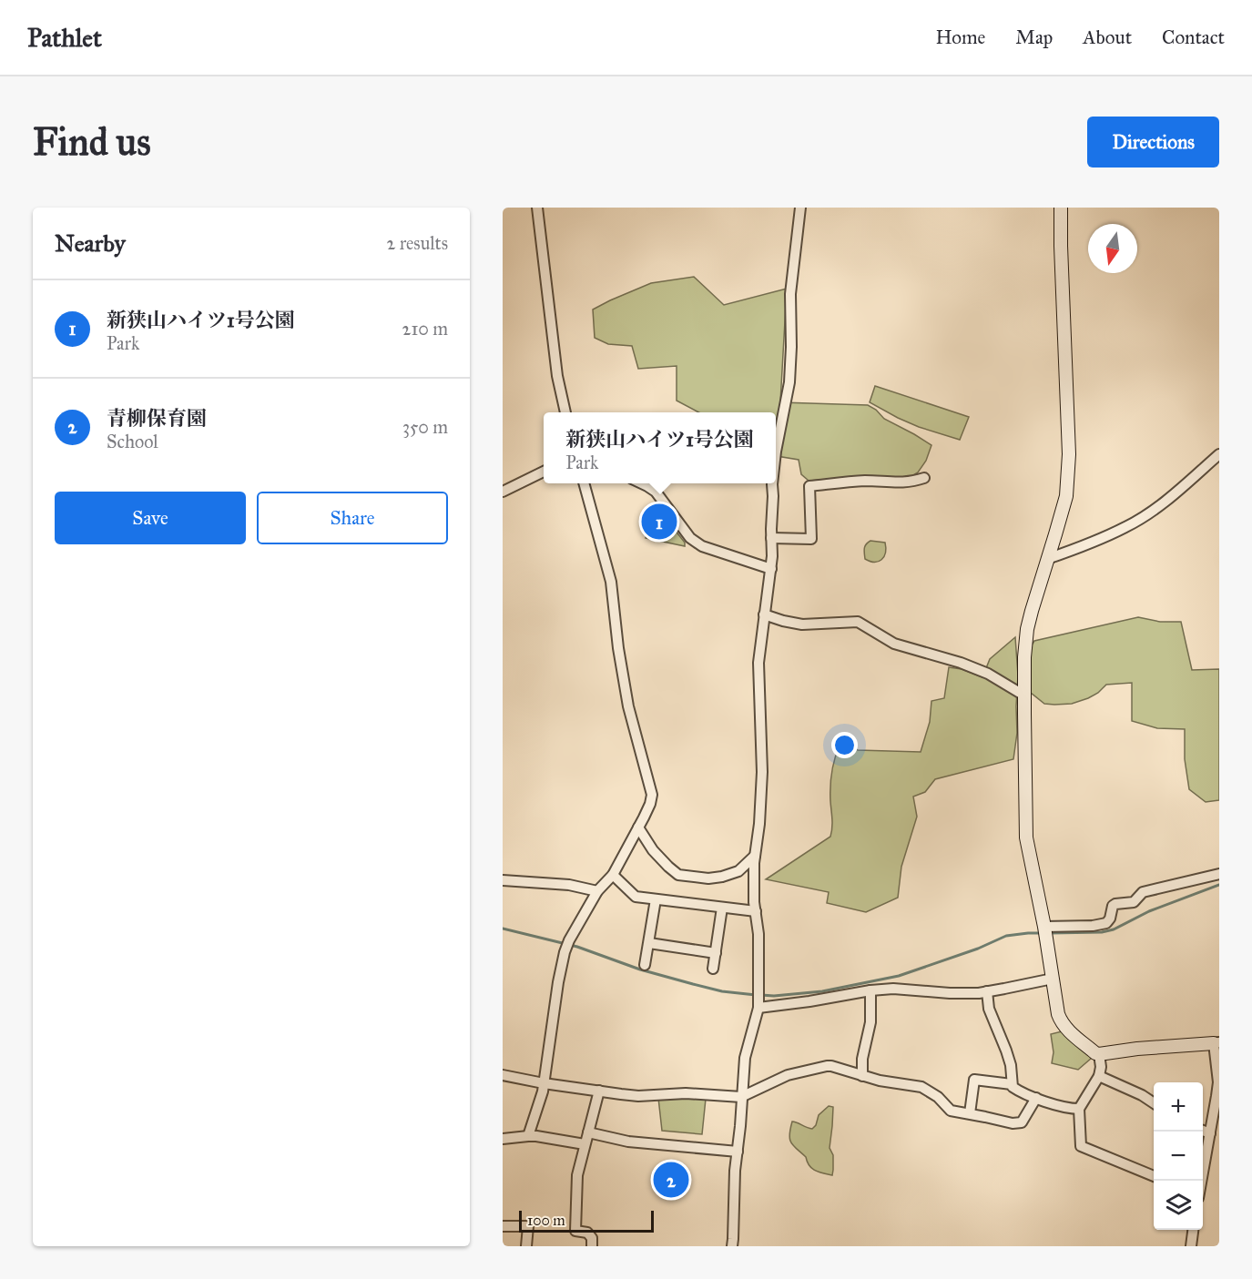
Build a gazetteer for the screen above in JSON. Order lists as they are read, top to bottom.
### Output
{
  "scale_bar": "100 m",
  "north": "bottom",
  "page": {
    "header": "Pathlet",
    "nav": [
      "Home",
      "Map",
      "About",
      "Contact"
    ],
    "buttons": [
      "Directions",
      ["Save", "Share"]
    ],
    "title": "Find us",
    "heading": ["Nearby", "2 results"],
    "list": [
      {
        "mark": "1",
        "name": "新狭山ハイツ1号公園",
        "note": "Park",
        "value": "210 m"
      },
      {
        "mark": "2",
        "name": "青柳保育園",
        "note": "School",
        "value": "350 m"
      }
    ],
    "popup": ["新狭山ハイツ1号公園", "Park"],
    "pins": ["1", "2"],
    "map_buttons": ["+", "−"],
    "scale": "100 m"
  }
}
